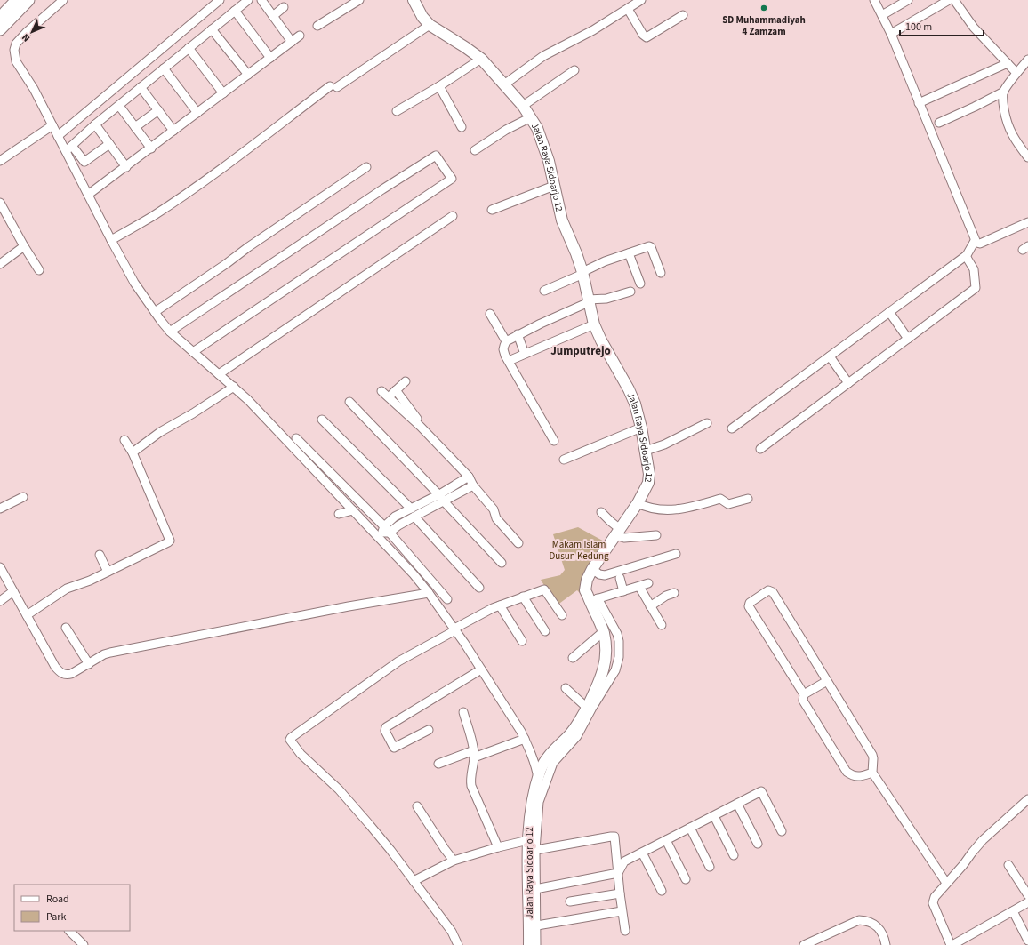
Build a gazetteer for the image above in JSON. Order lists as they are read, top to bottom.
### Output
{
  "streets": {
    "main road": ["Jalan Raya Sidoarjo 12"]
  },
  "districts": ["Jumputrejo"],
  "parks": ["Makam Islam Dusun Kedung"],
  "places": ["SD Muhammadiyah 4 Zamzam"],
  "legend": ["Road", "Park"],
  "scale_bar": "100 m",
  "north": "bottom left"
}
